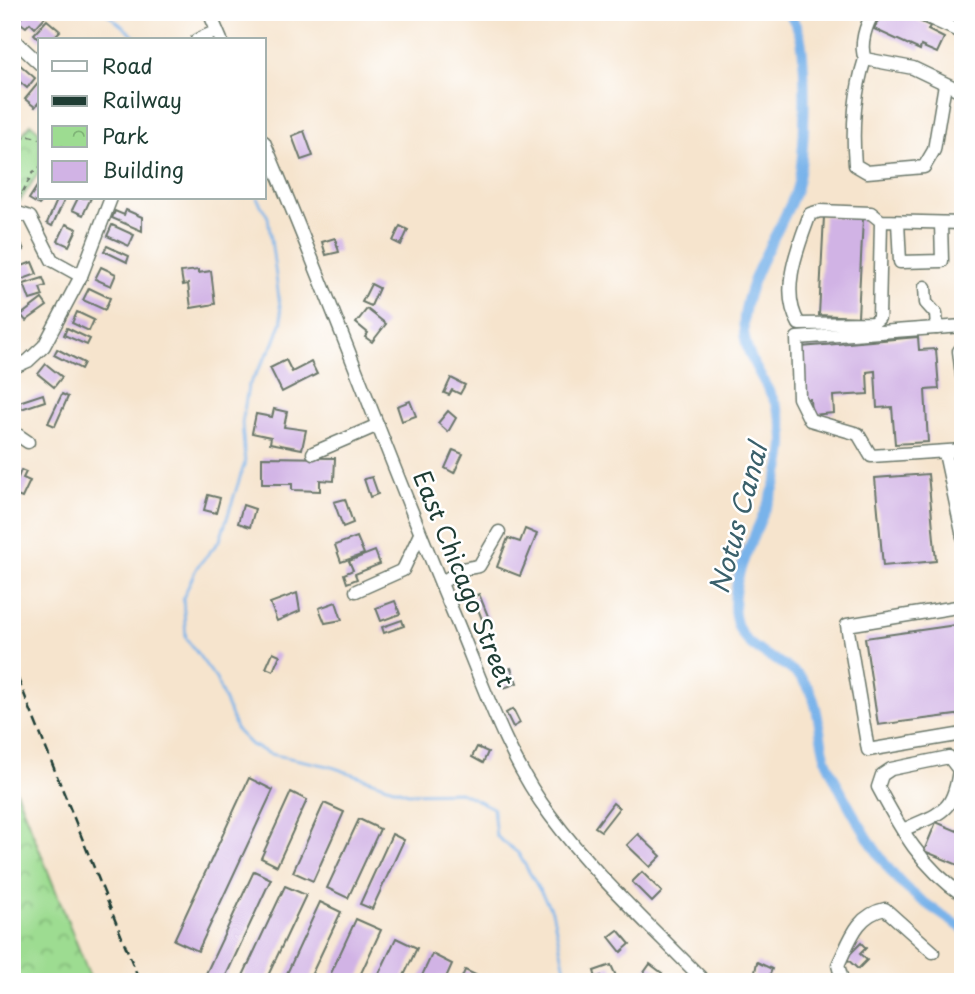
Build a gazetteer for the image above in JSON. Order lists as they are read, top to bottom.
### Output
{
  "streets": {
    "street": ["East Chicago Street"]
  },
  "water": ["Notus Canal"],
  "legend": [
    "Road",
    "Railway",
    "Park",
    "Building"
  ]
}
